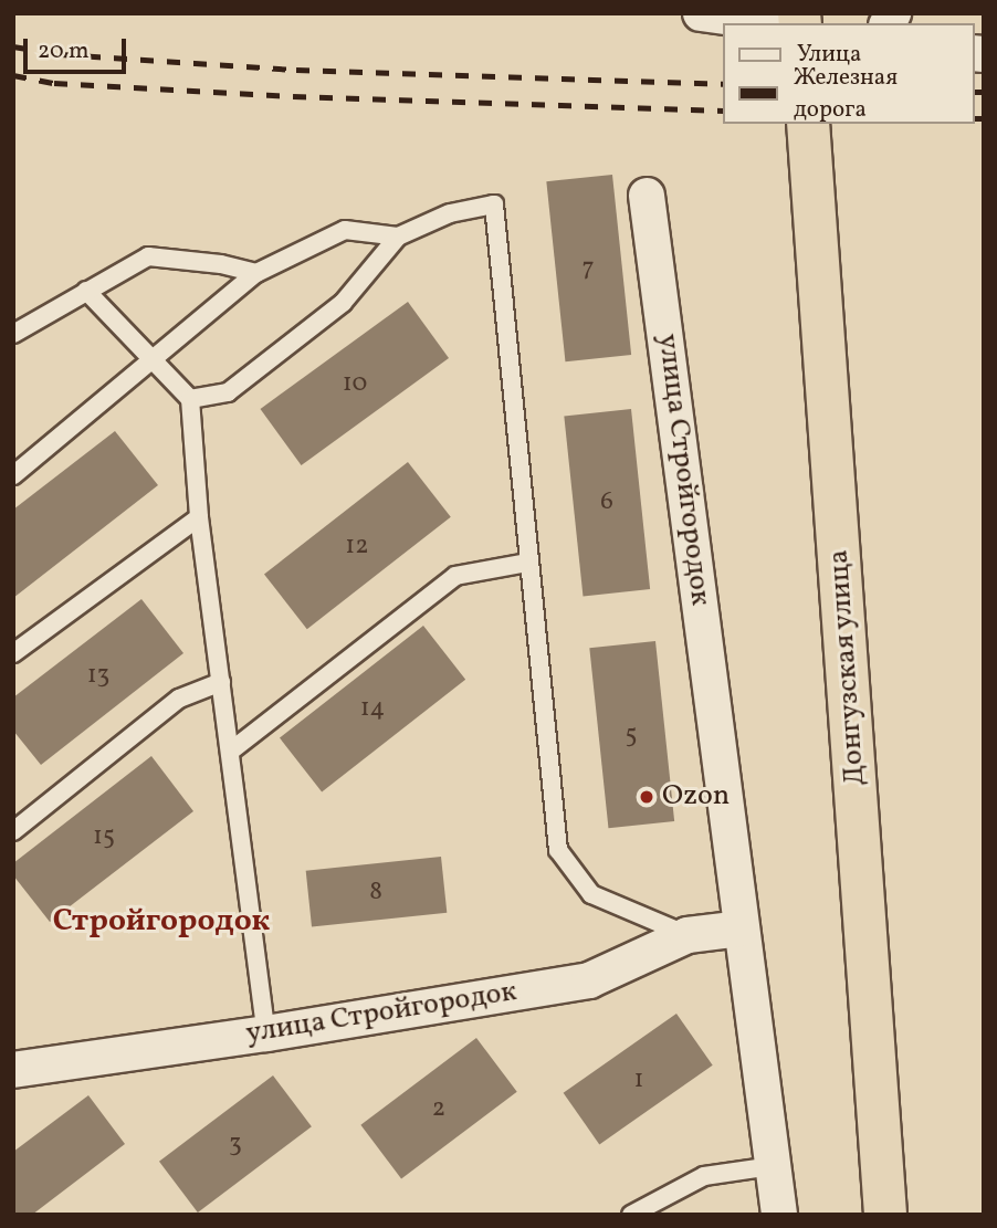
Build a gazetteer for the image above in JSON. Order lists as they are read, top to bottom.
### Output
{
  "streets": {
    "highway": ["Донгузская улица"],
    "street": ["улица Стройгородок"]
  },
  "districts": ["Стройгородок"],
  "places": ["Ozon"],
  "house_numbers": [
    "7",
    "10",
    "6",
    "12",
    "13",
    "14",
    "5",
    "15",
    "8",
    "1",
    "2",
    "3"
  ],
  "legend": ["Улица", "Железная дорога"],
  "scale_bar": "20 m"
}
